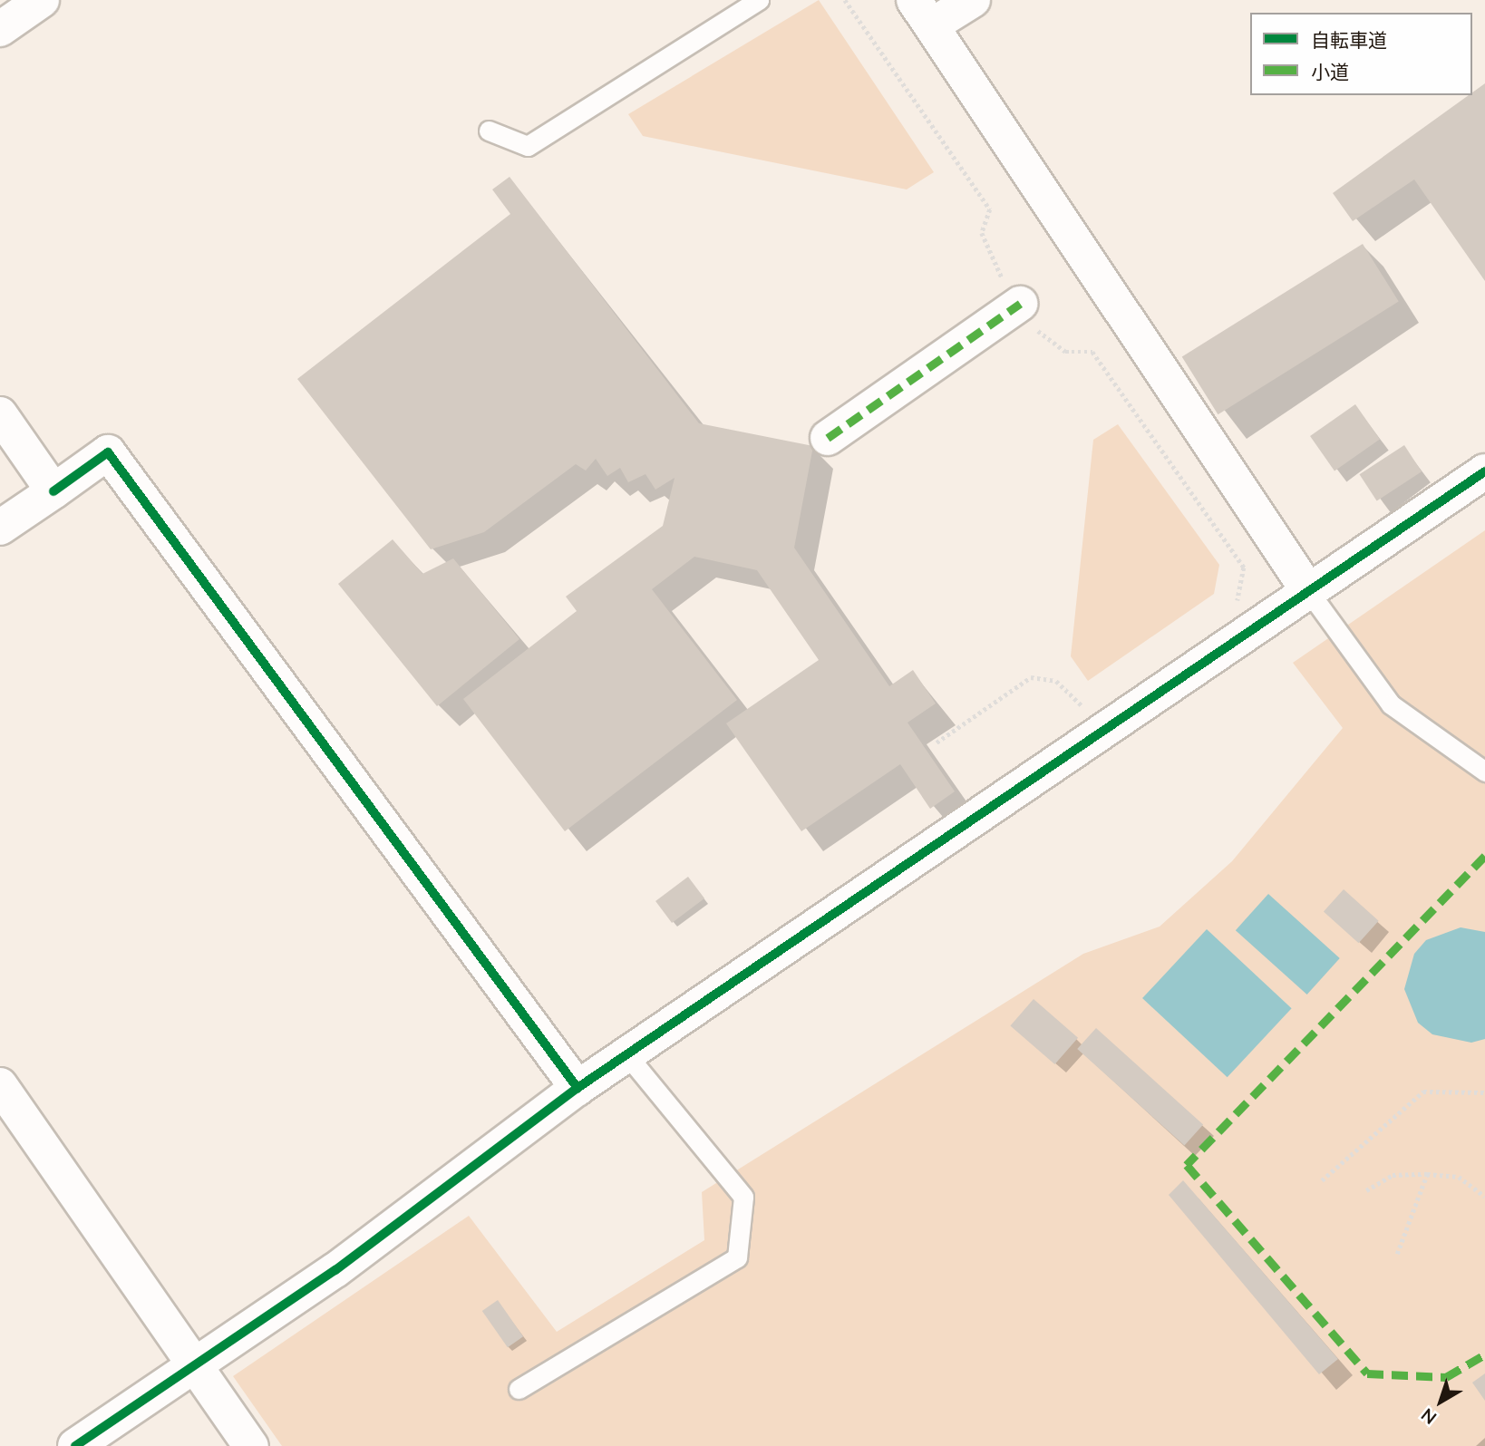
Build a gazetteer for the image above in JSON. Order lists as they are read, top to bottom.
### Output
{
  "legend": ["自転車道", "小道"],
  "north": "bottom left"
}
